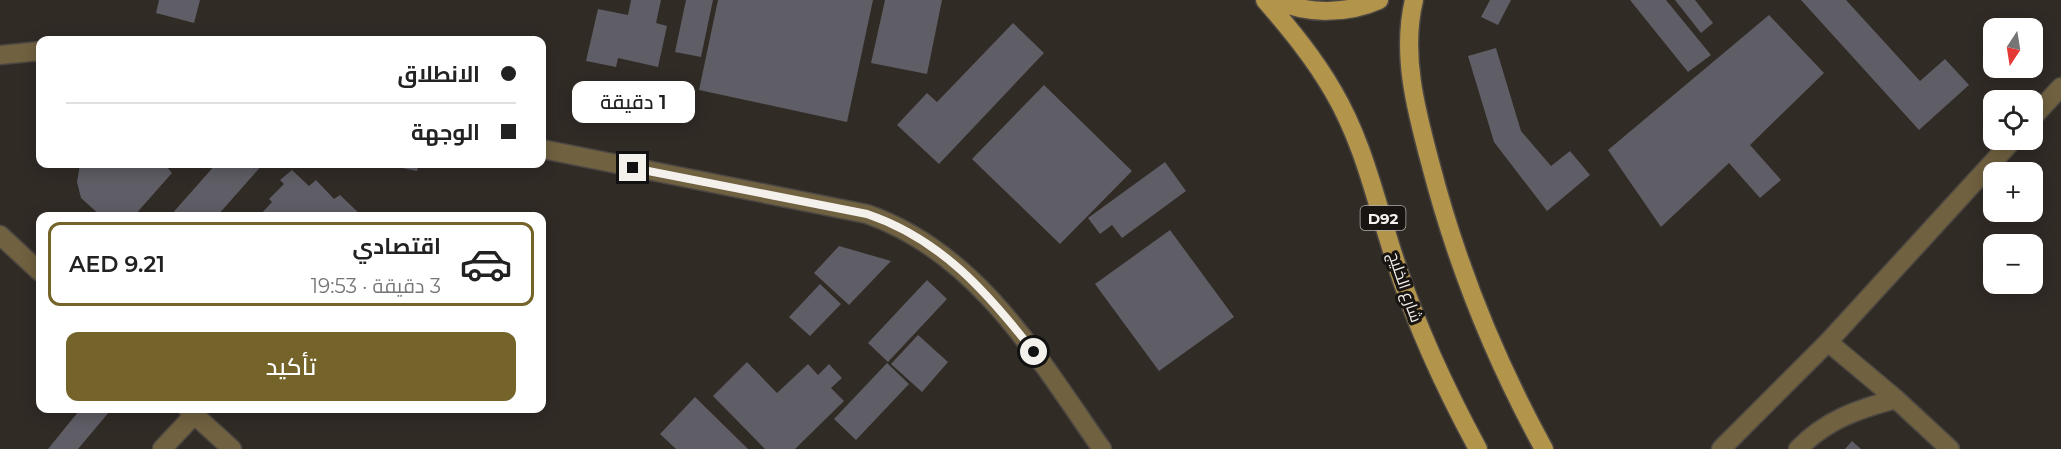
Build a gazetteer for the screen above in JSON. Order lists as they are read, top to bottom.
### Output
{
  "streets": {
    "main road": ["D92", "شارع الخليج"]
  },
  "north": "bottom",
  "page": {
    "map_buttons": ["+", "−"],
    "banner": ["الانطلاق", "الوجهة"],
    "bubble": "1 دقيقة",
    "list": [
      {
        "name": "اقتصادي",
        "note": "3 دقيقة · 19:53",
        "value": "AED 9.21"
      }
    ],
    "buttons": "تأكيد"
  }
}
